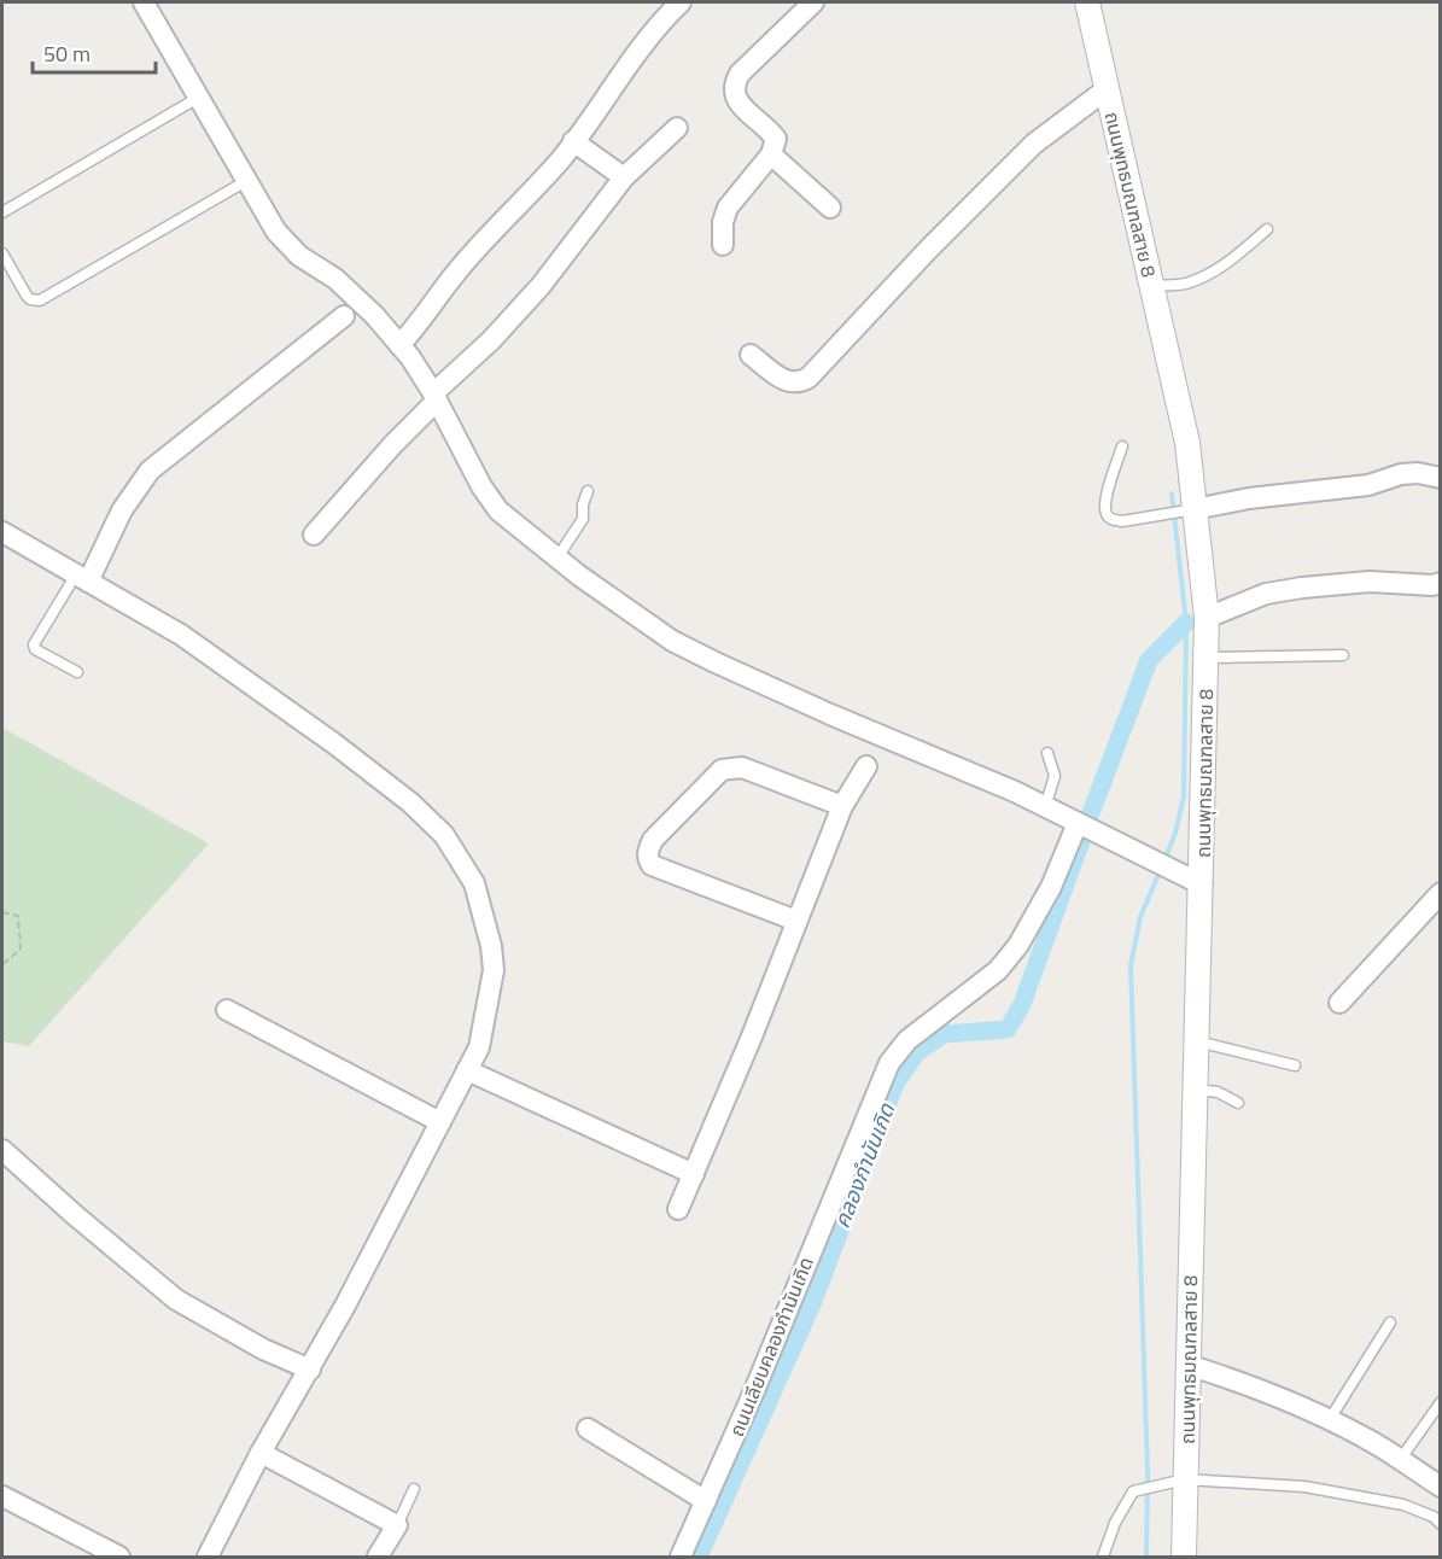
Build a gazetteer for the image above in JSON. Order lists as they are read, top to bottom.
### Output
{
  "streets": {
    "street": ["ถนนพุทธมณฑลสาย 8", "ถนนเลียบคลองกำนันเกิด"]
  },
  "water": ["คลองกำนันเกิด"],
  "scale_bar": "50 m"
}
